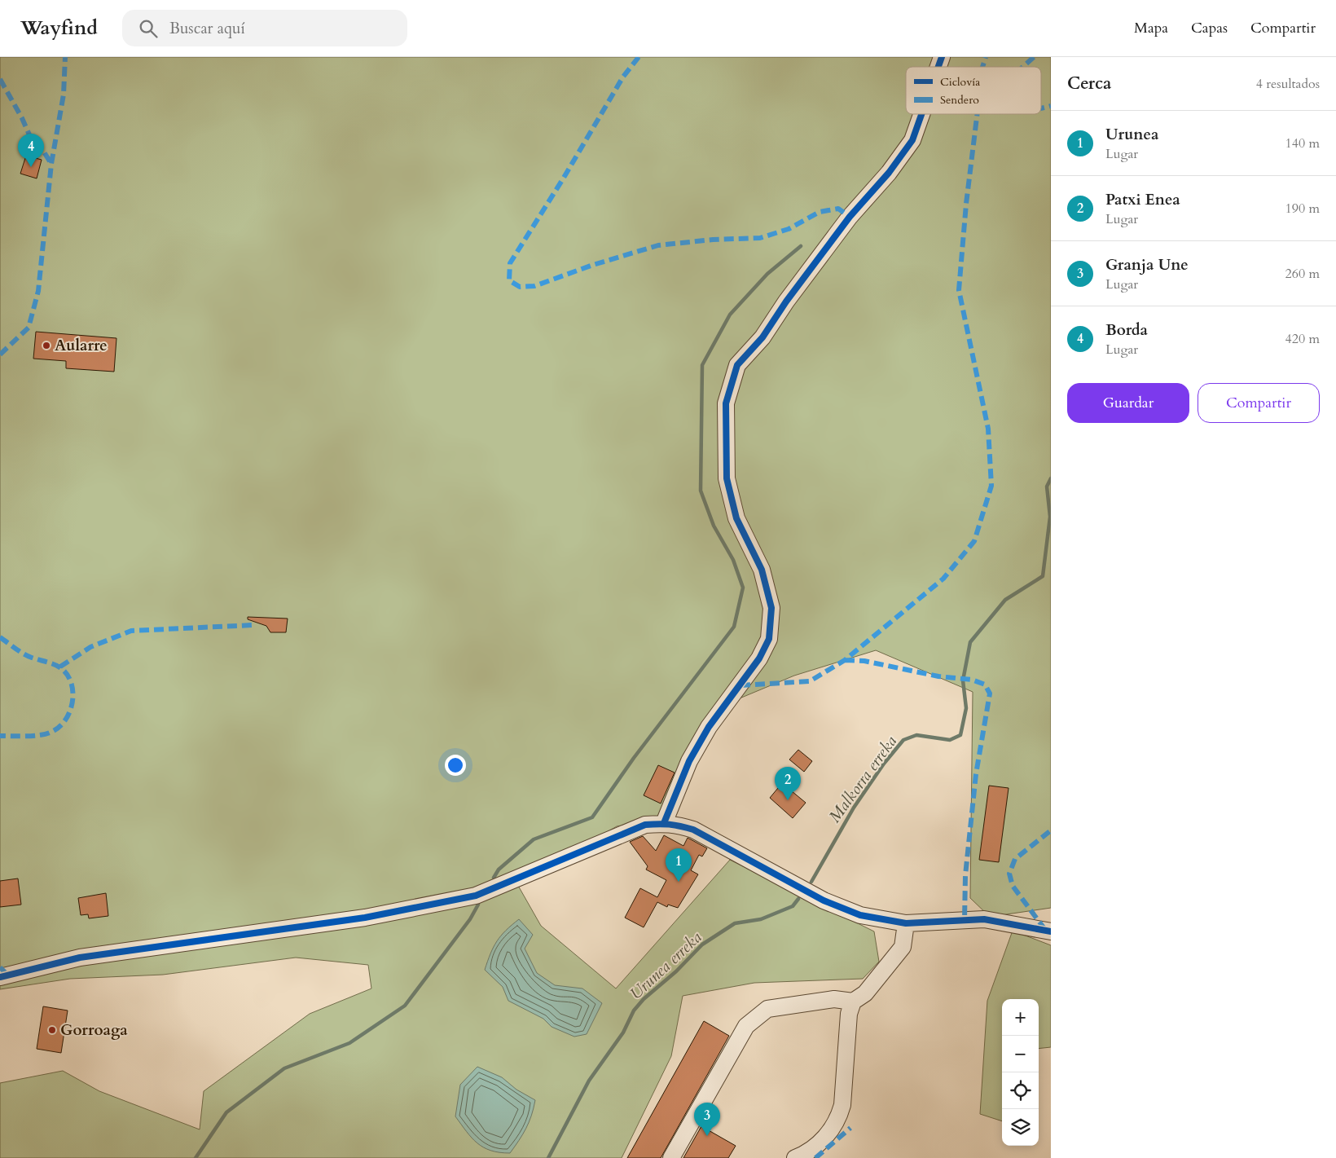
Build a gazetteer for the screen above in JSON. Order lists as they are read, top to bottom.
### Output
{
  "water": ["Malkorra erreka", "Urunea erreka"],
  "places": ["Aularre", "Gorroaga"],
  "legend": ["Ciclovía", "Sendero"],
  "page": {
    "header": "Wayfind",
    "search": "Buscar aquí",
    "nav": ["Mapa", "Capas", "Compartir"],
    "heading": ["Cerca", "4 resultados"],
    "list": [
      {
        "mark": "1",
        "name": "Urunea",
        "note": "Lugar",
        "value": "140 m"
      },
      {
        "mark": "2",
        "name": "Patxi Enea",
        "note": "Lugar",
        "value": "190 m"
      },
      {
        "mark": "3",
        "name": "Granja Une",
        "note": "Lugar",
        "value": "260 m"
      },
      {
        "mark": "4",
        "name": "Borda",
        "note": "Lugar",
        "value": "420 m"
      }
    ],
    "pins": [
      "4",
      "2",
      "1",
      "3"
    ],
    "buttons": ["Guardar", "Compartir"],
    "map_buttons": ["+", "−"]
  }
}
